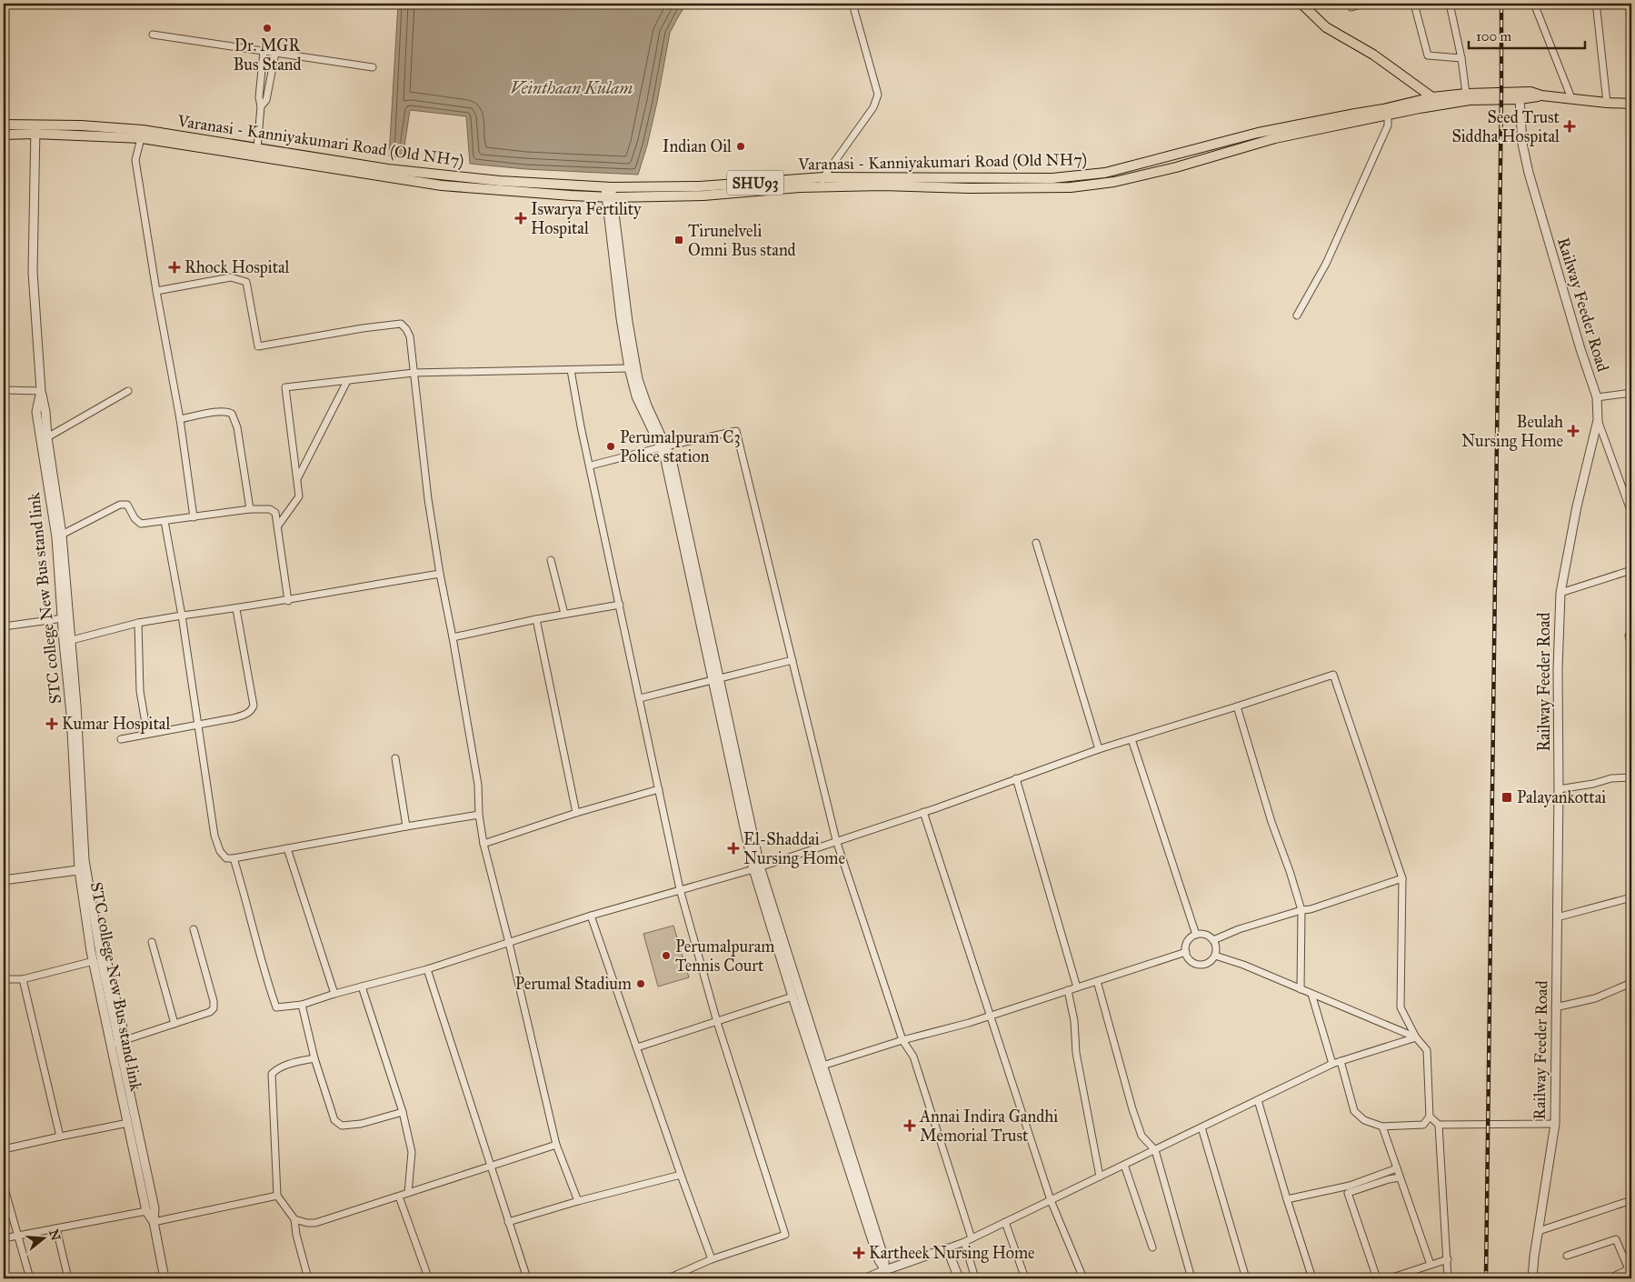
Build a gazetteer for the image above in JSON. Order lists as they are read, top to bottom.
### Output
{
  "streets": {
    "main road": ["Varanasi - Kanniyakumari Road (Old NH7)", "SHU93"],
    "street": ["Railway Feeder Road", "STC college New Bus stand link"]
  },
  "crossings": [
    ["Varanasi - Kanniyakumari Road (Old NH7)", "Railway Feeder Road"],
    ["Varanasi - Kanniyakumari Road (Old NH7)", "STC college New Bus stand link"]
  ],
  "water": ["Veinthaan Kulam"],
  "places": {
    "other": [
      "Dr. MGR Bus Stand",
      "Indian Oil",
      "Perumalpuram C3 Police station",
      "Perumalpuram Tennis Court",
      "Perumal Stadium"
    ],
    "health": [
      "Seed Trust Siddha Hospital",
      "Iswarya Fertility Hospital",
      "Rhock Hospital",
      "Beulah Nursing Home",
      "Kumar Hospital",
      "El-Shaddai Nursing Home",
      "Annai Indira Gandhi Memorial Trust",
      "Kartheek Nursing Home"
    ],
    "transit": ["Tirunelveli Omni Bus stand", "Palayankottai"]
  },
  "scale_bar": "100 m",
  "north": "right"
}
